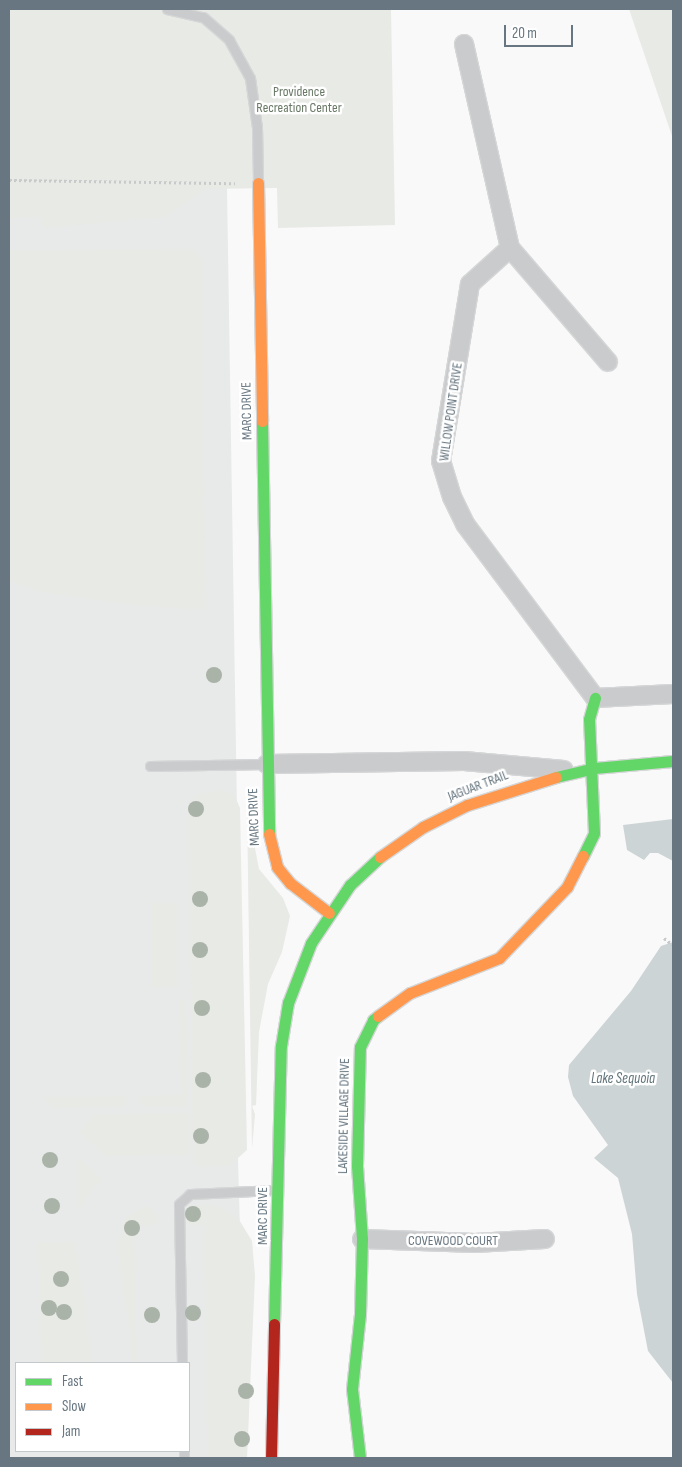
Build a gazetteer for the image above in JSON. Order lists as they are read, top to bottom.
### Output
{
  "streets": {
    "street": [
      "MARC DRIVE",
      "WILLOW POINT DRIVE",
      "JAGUAR TRAIL",
      "LAKESIDE VILLAGE DRIVE",
      "COVEWOOD COURT"
    ]
  },
  "crossings": [
    ["MARC DRIVE", "JAGUAR TRAIL"],
    ["JAGUAR TRAIL", "LAKESIDE VILLAGE DRIVE"],
    ["LAKESIDE VILLAGE DRIVE", "COVEWOOD COURT"]
  ],
  "water": ["Lake Sequoia"],
  "parks": ["Providence Recreation Center"],
  "legend": ["Fast", "Slow", "Jam"],
  "scale_bar": "20 m"
}
